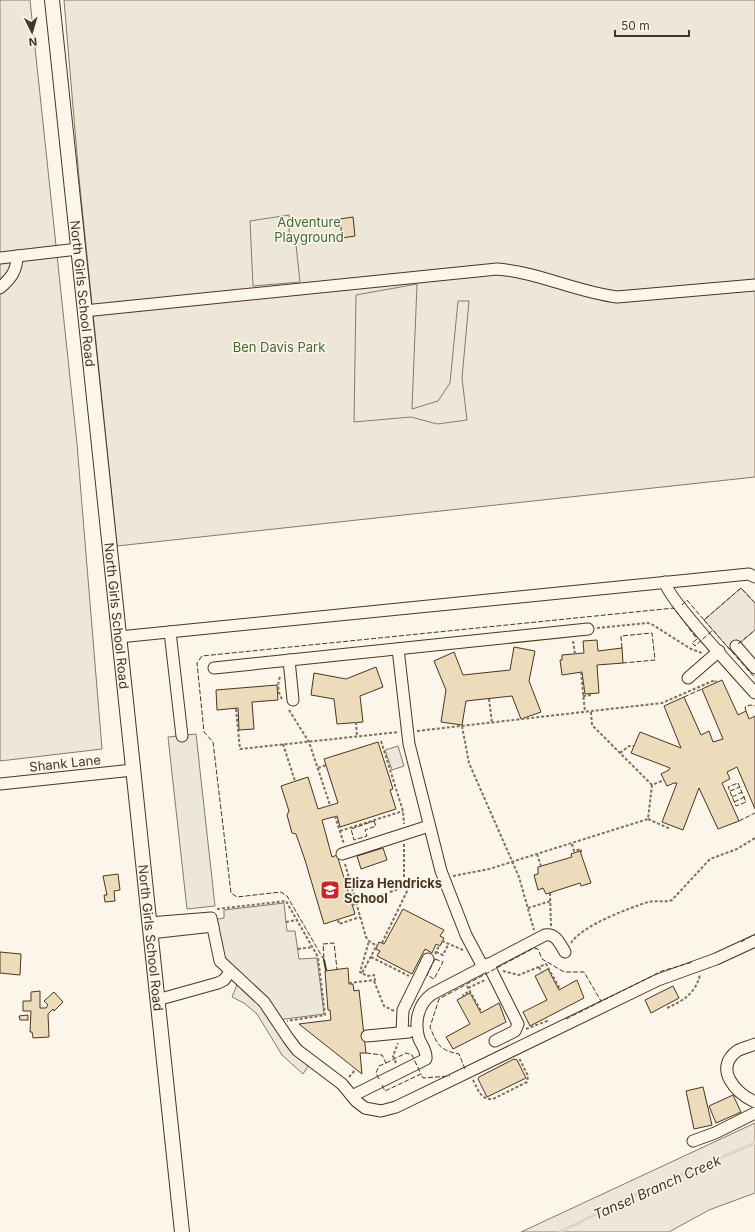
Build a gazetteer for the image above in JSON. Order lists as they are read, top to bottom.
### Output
{
  "streets": {
    "main road": ["North Girls School Road"],
    "street": ["Shank Lane"]
  },
  "crossings": [
    ["North Girls School Road", "Shank Lane"]
  ],
  "water": ["Tansel Branch Creek"],
  "parks": ["Adventure Playground", "Ben Davis Park"],
  "places": {
    "school or university": ["Eliza Hendricks School"]
  },
  "scale_bar": "50 m",
  "north": "bottom"
}
